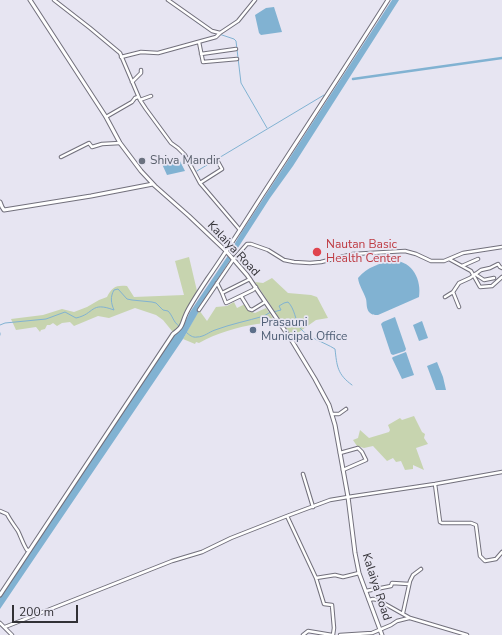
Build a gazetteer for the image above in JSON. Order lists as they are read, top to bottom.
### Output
{
  "streets": {
    "main road": ["Kalaiya Road"]
  },
  "places": ["Shiva Mandir", "Nautan Basic Health Center", "Prasauni Municipal Office"],
  "scale_bar": "200 m"
}
